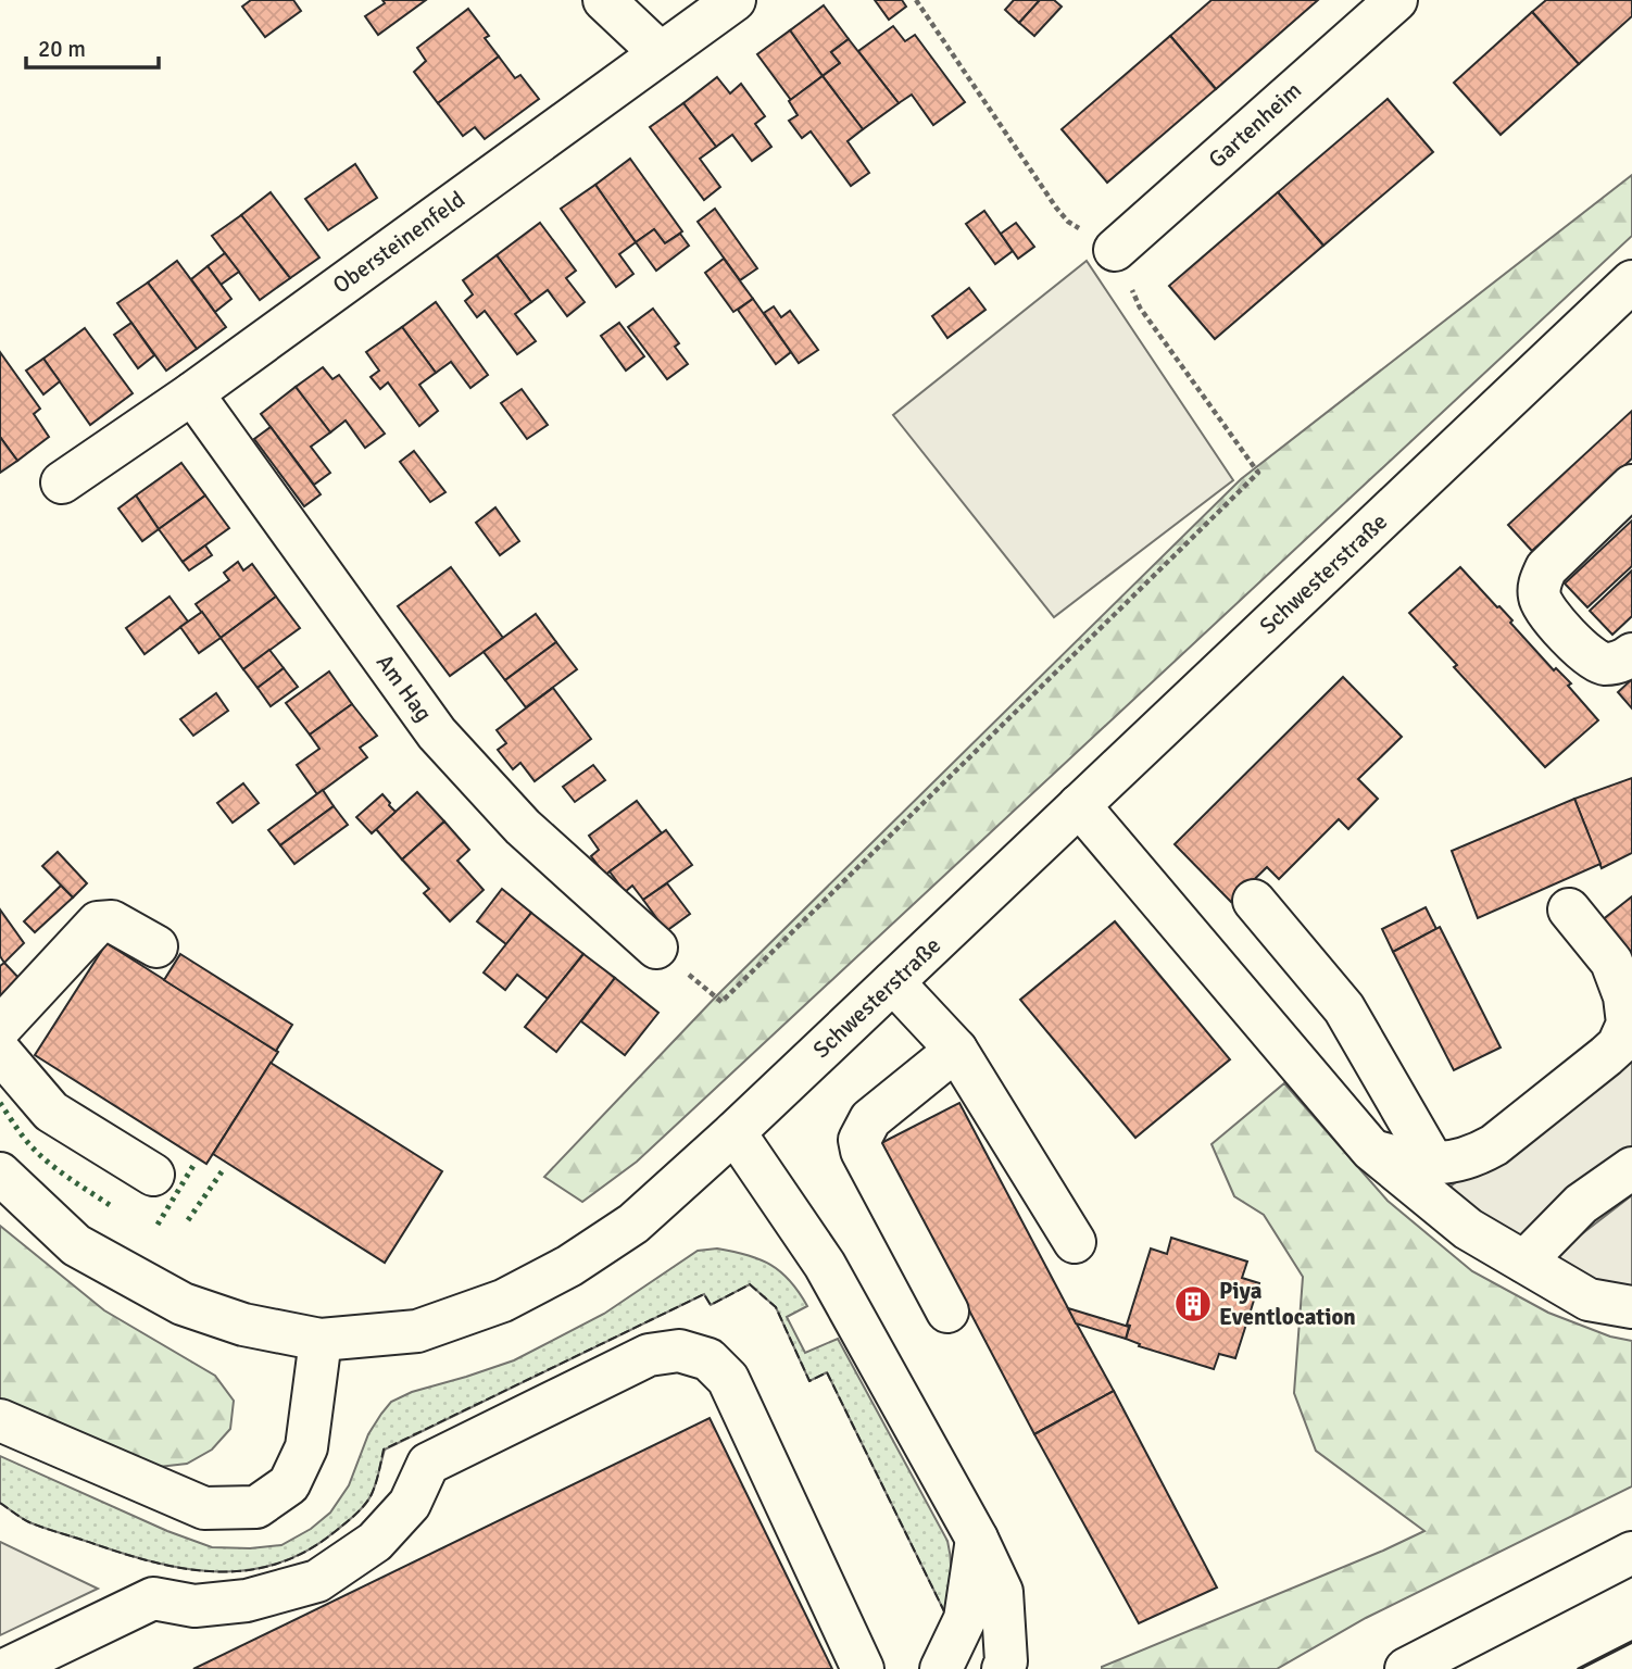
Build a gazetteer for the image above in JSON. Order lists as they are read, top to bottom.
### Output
{
  "streets": {
    "main road": [
      "Gartenheim",
      "Obersteinenfeld",
      "Schwesterstraße",
      "Am Hag"
    ]
  },
  "crossings": [
    ["Obersteinenfeld", "Am Hag"]
  ],
  "places": {
    "building": ["Piya Eventlocation"]
  },
  "scale_bar": "20 m"
}
